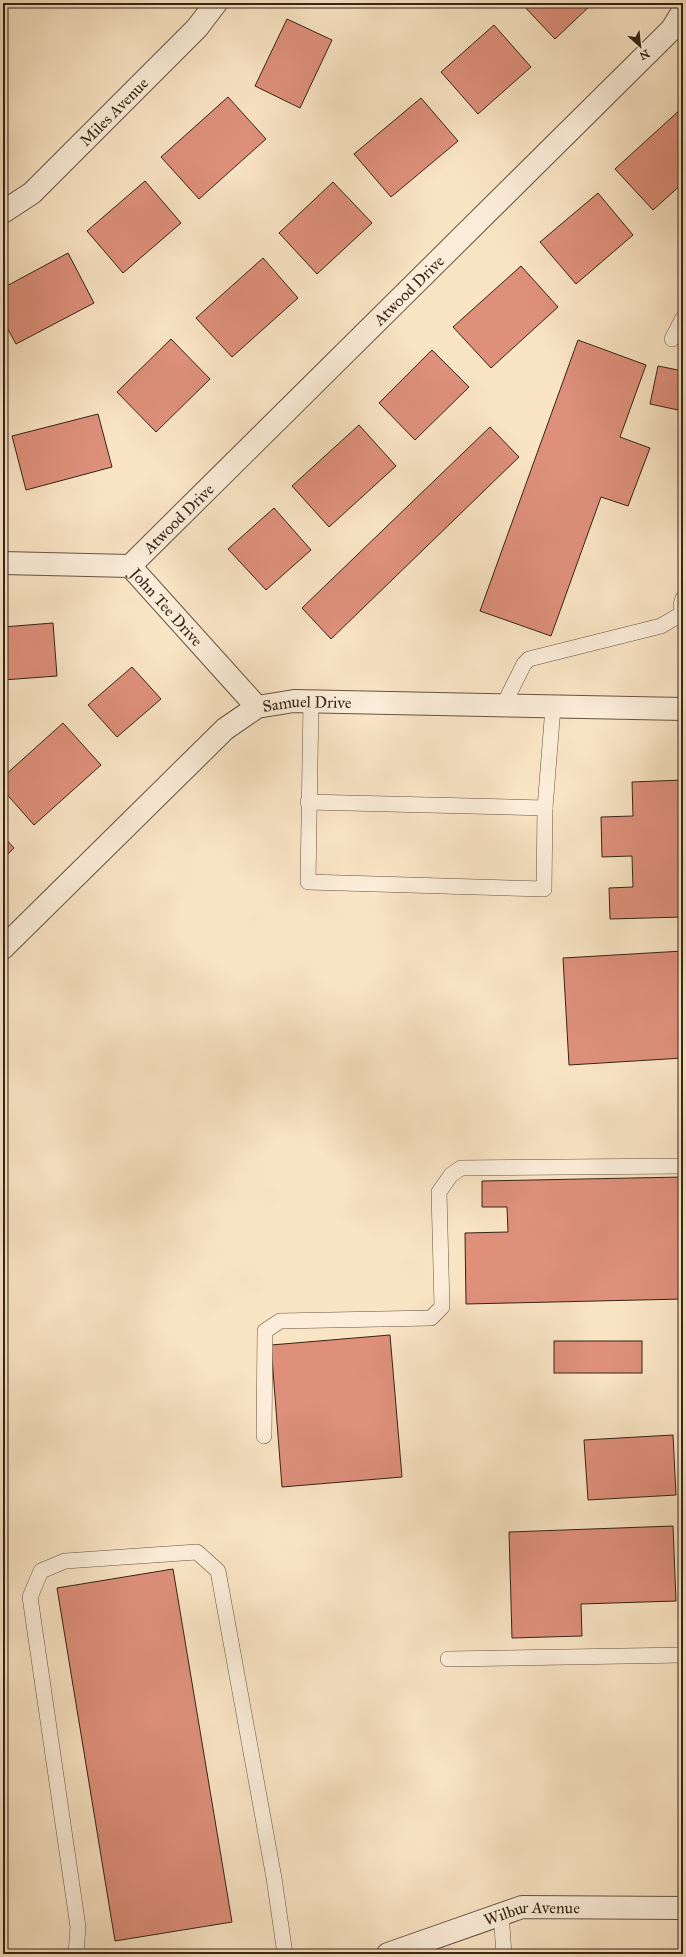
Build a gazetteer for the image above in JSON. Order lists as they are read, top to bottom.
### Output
{
  "streets": {
    "street": [
      "Miles Avenue",
      "Atwood Drive",
      "John Tee Drive",
      "Samuel Drive",
      "Wilbur Avenue"
    ]
  },
  "crossings": [
    ["Atwood Drive", "John Tee Drive"],
    ["John Tee Drive", "Samuel Drive"]
  ],
  "north": "bottom right"
}
